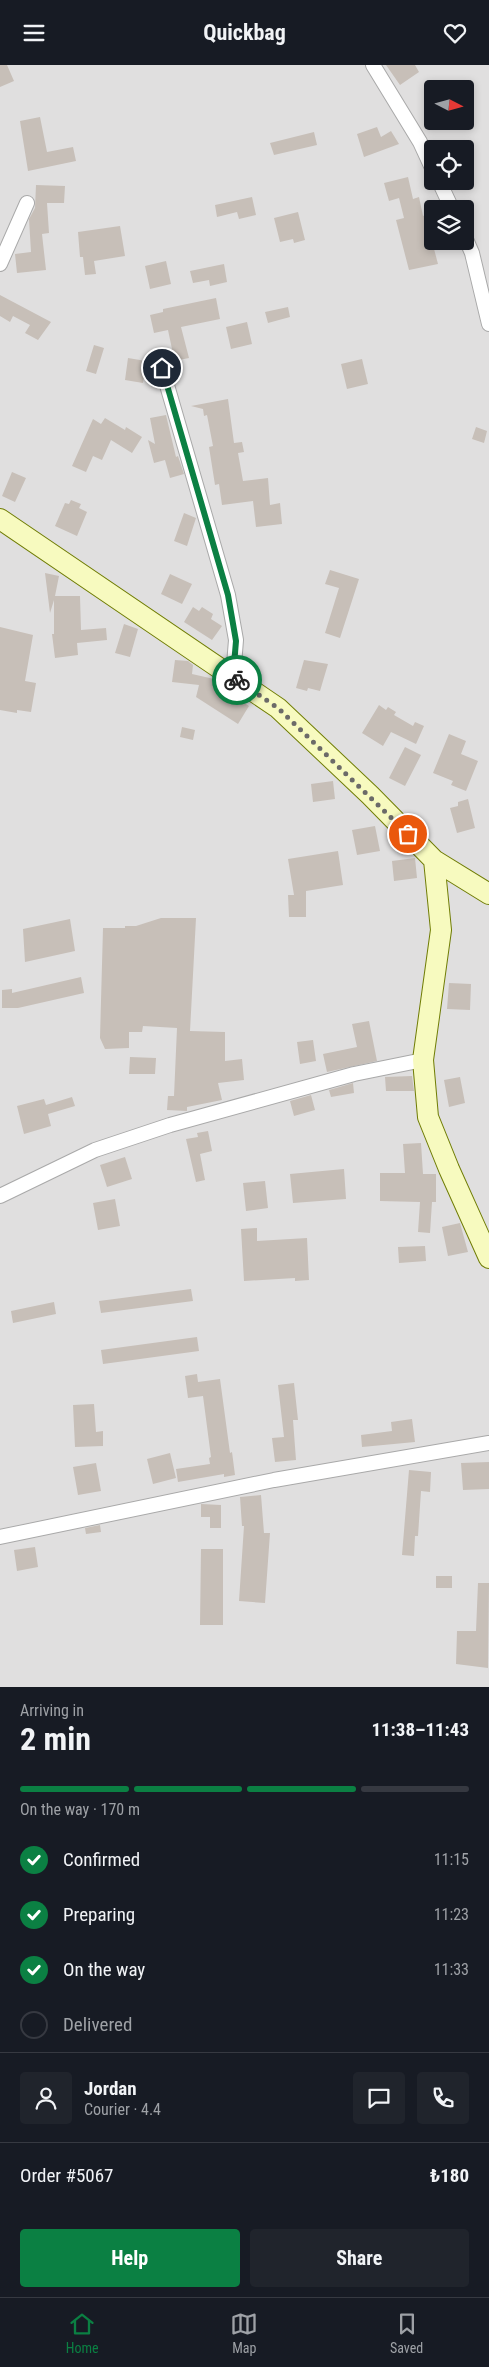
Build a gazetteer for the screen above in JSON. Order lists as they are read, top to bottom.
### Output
{
  "north": "right",
  "page": {
    "header": "Quickbag",
    "heading": ["2 min", "Arriving in", "11:38–11:43"],
    "panel": [
      "Jordan",
      "Courier · 4.4",
      "Order #5067",
      "₺180"
    ],
    "bar": "On the way · 170 m",
    "list": [
      ["Confirmed", "11:15"],
      ["Preparing", "11:23"],
      ["On the way", "11:33"],
      "Delivered"
    ],
    "buttons": ["Help", "Share"],
    "tabs": ["Home", "Map", "Saved"]
  }
}
